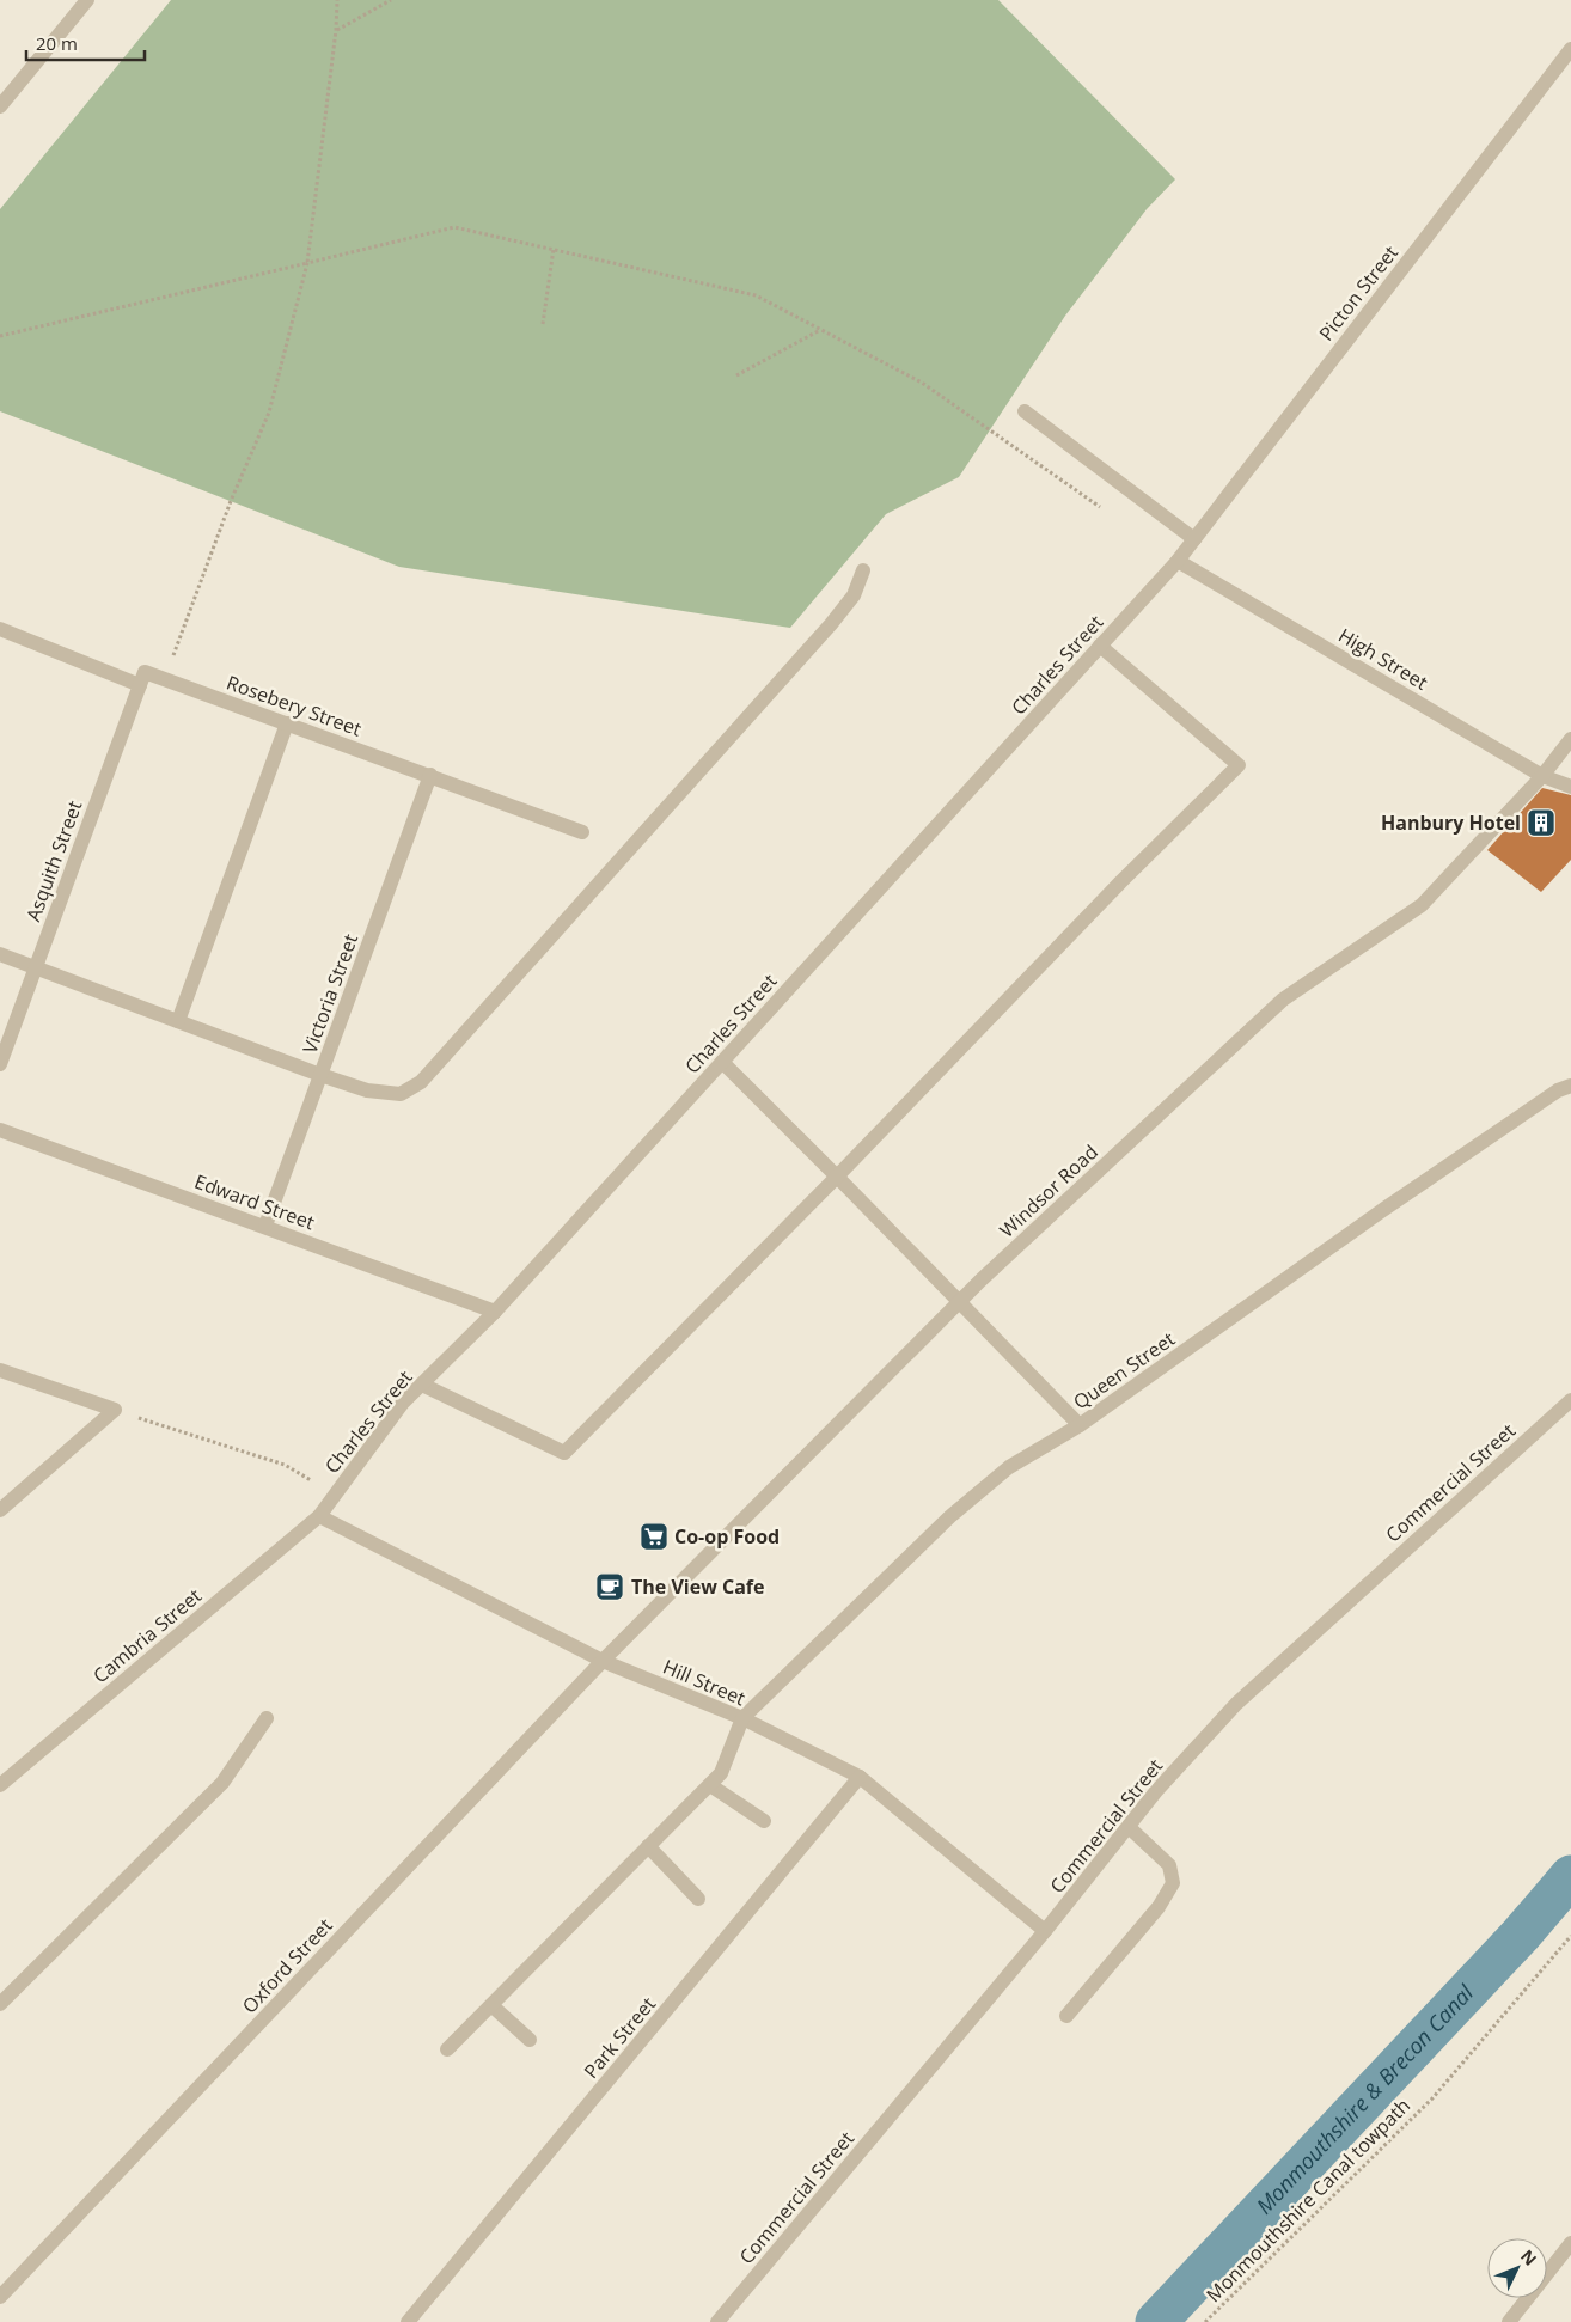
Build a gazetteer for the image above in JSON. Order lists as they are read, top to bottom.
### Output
{
  "streets": {
    "street": [
      "Picton Street",
      "High Street",
      "Charles Street",
      "Rosebery Street",
      "Asquith Street",
      "Victoria Street",
      "Windsor Road",
      "Edward Street",
      "Queen Street",
      "Commercial Street",
      "Cambria Street",
      "Hill Street",
      "Oxford Street",
      "Park Street"
    ],
    "path": ["Monmouthshire Canal towpath"]
  },
  "crossings": [
    ["Picton Street", "High Street"],
    ["Picton Street", "Charles Street"],
    ["High Street", "Charles Street"],
    ["High Street", "Windsor Road"],
    ["Charles Street", "Edward Street"],
    ["Charles Street", "Cambria Street"],
    ["Charles Street", "Hill Street"],
    ["Rosebery Street", "Asquith Street"],
    ["Rosebery Street", "Victoria Street"],
    ["Victoria Street", "Edward Street"],
    ["Windsor Road", "Hill Street"],
    ["Windsor Road", "Oxford Street"],
    ["Queen Street", "Hill Street"],
    ["Commercial Street", "Hill Street"],
    ["Cambria Street", "Hill Street"],
    ["Hill Street", "Oxford Street"],
    ["Hill Street", "Park Street"]
  ],
  "water": ["Monmouthshire & Brecon Canal"],
  "places": {
    "building": ["Hanbury Hotel"],
    "supermarket": ["Co-op Food"],
    "cafe": ["The View Cafe"]
  },
  "scale_bar": "20 m",
  "north": "top right"
}
